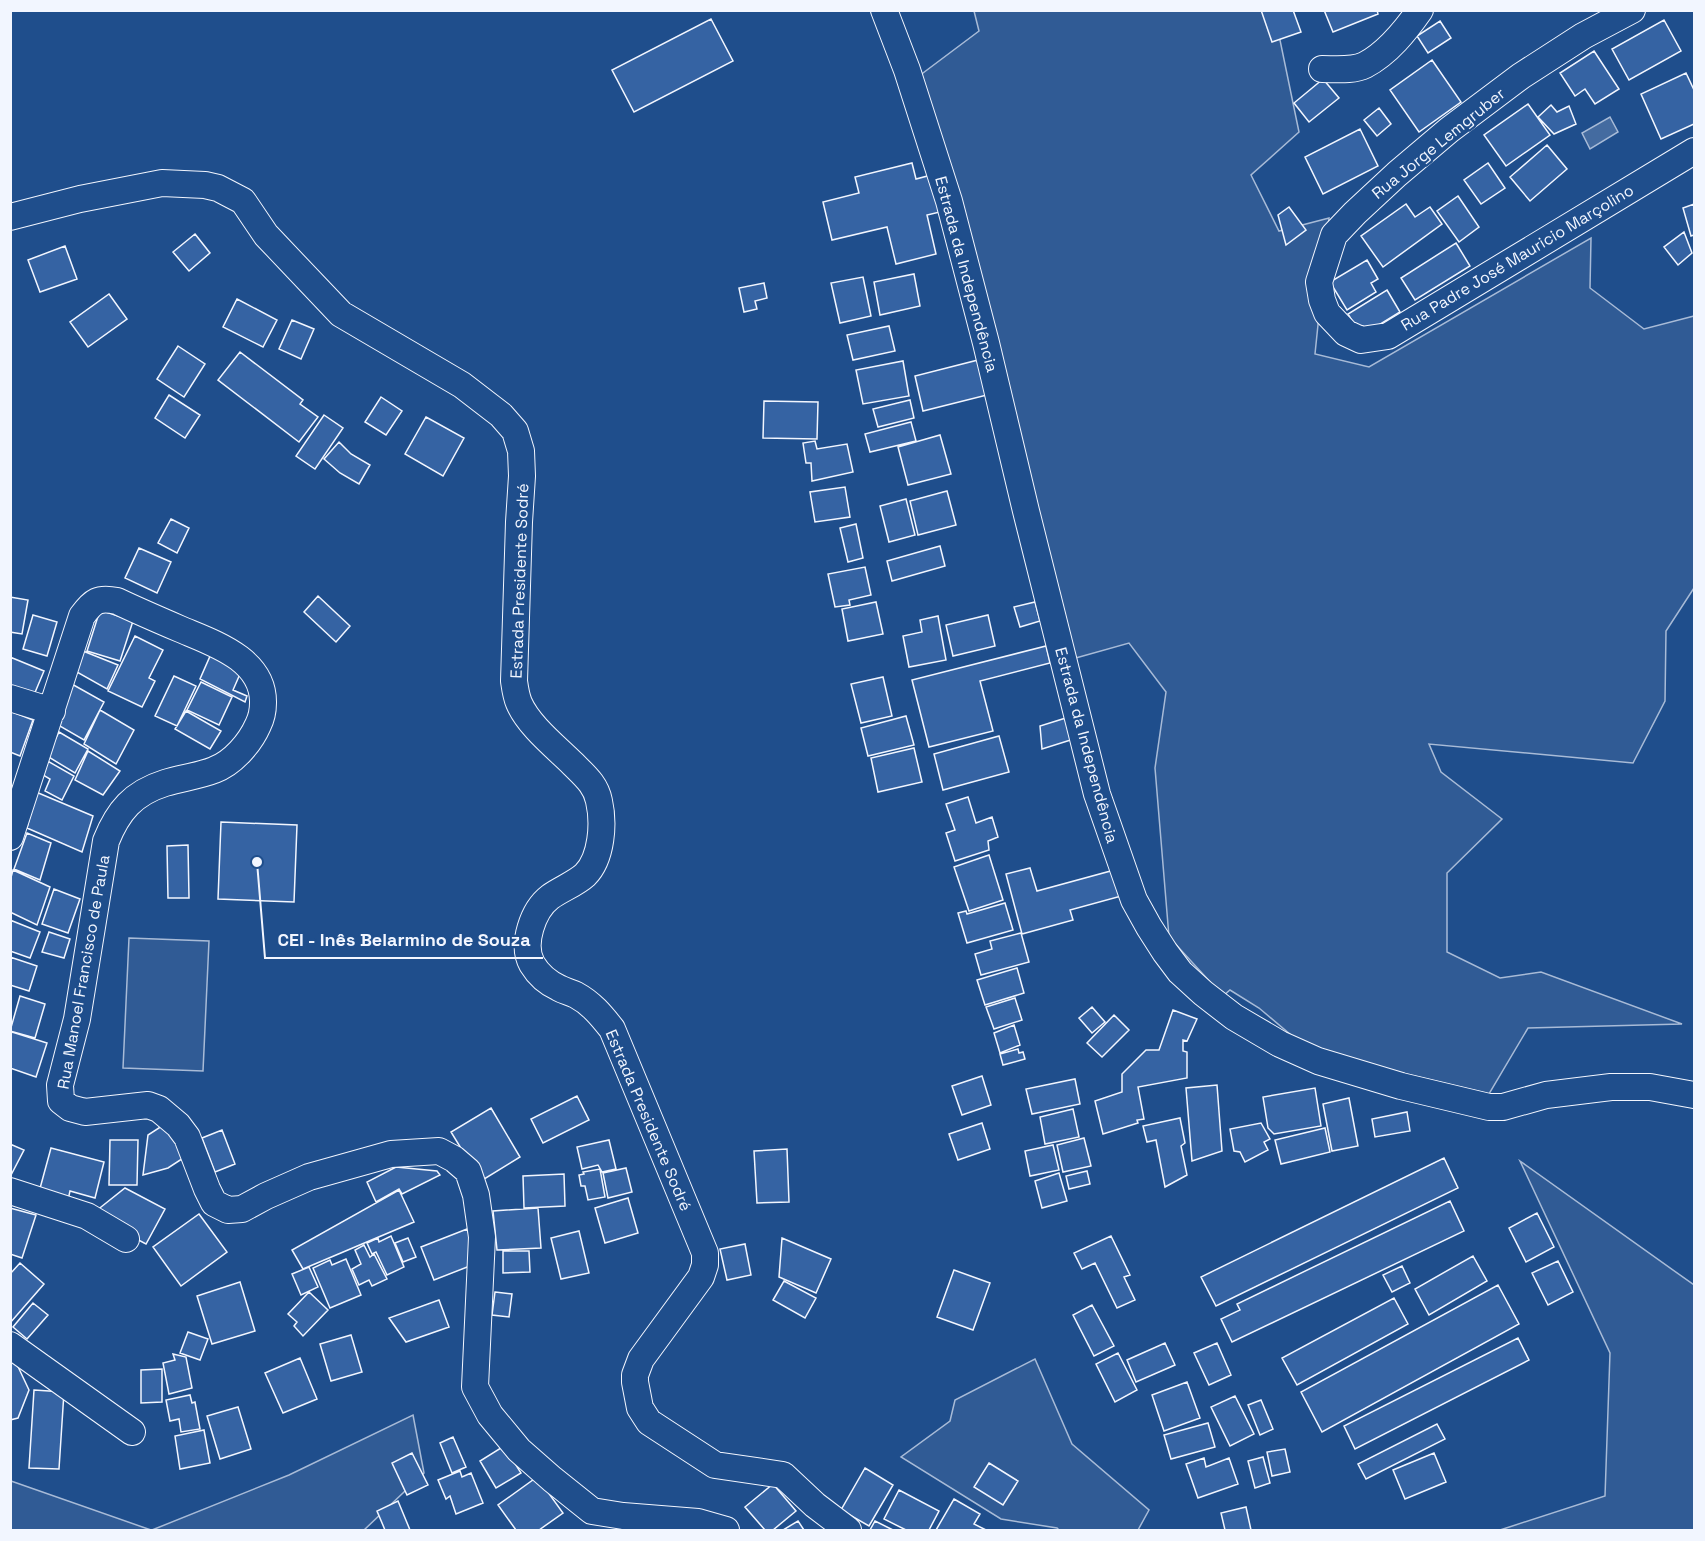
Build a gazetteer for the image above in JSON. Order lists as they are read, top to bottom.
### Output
{
  "streets": {
    "street": [
      "Rua Jorge Lemgruber",
      "Rua Padre José Mauricio Marçolino",
      "Estrada da Independência",
      "Estrada Presidente Sodré",
      "Rua Manoel Francisco de Paula"
    ]
  },
  "crossings": [
    ["Rua Jorge Lemgruber", "Rua Padre José Mauricio Marçolino"]
  ],
  "places": ["CEI - Inês Belarmino de Souza"]
}
